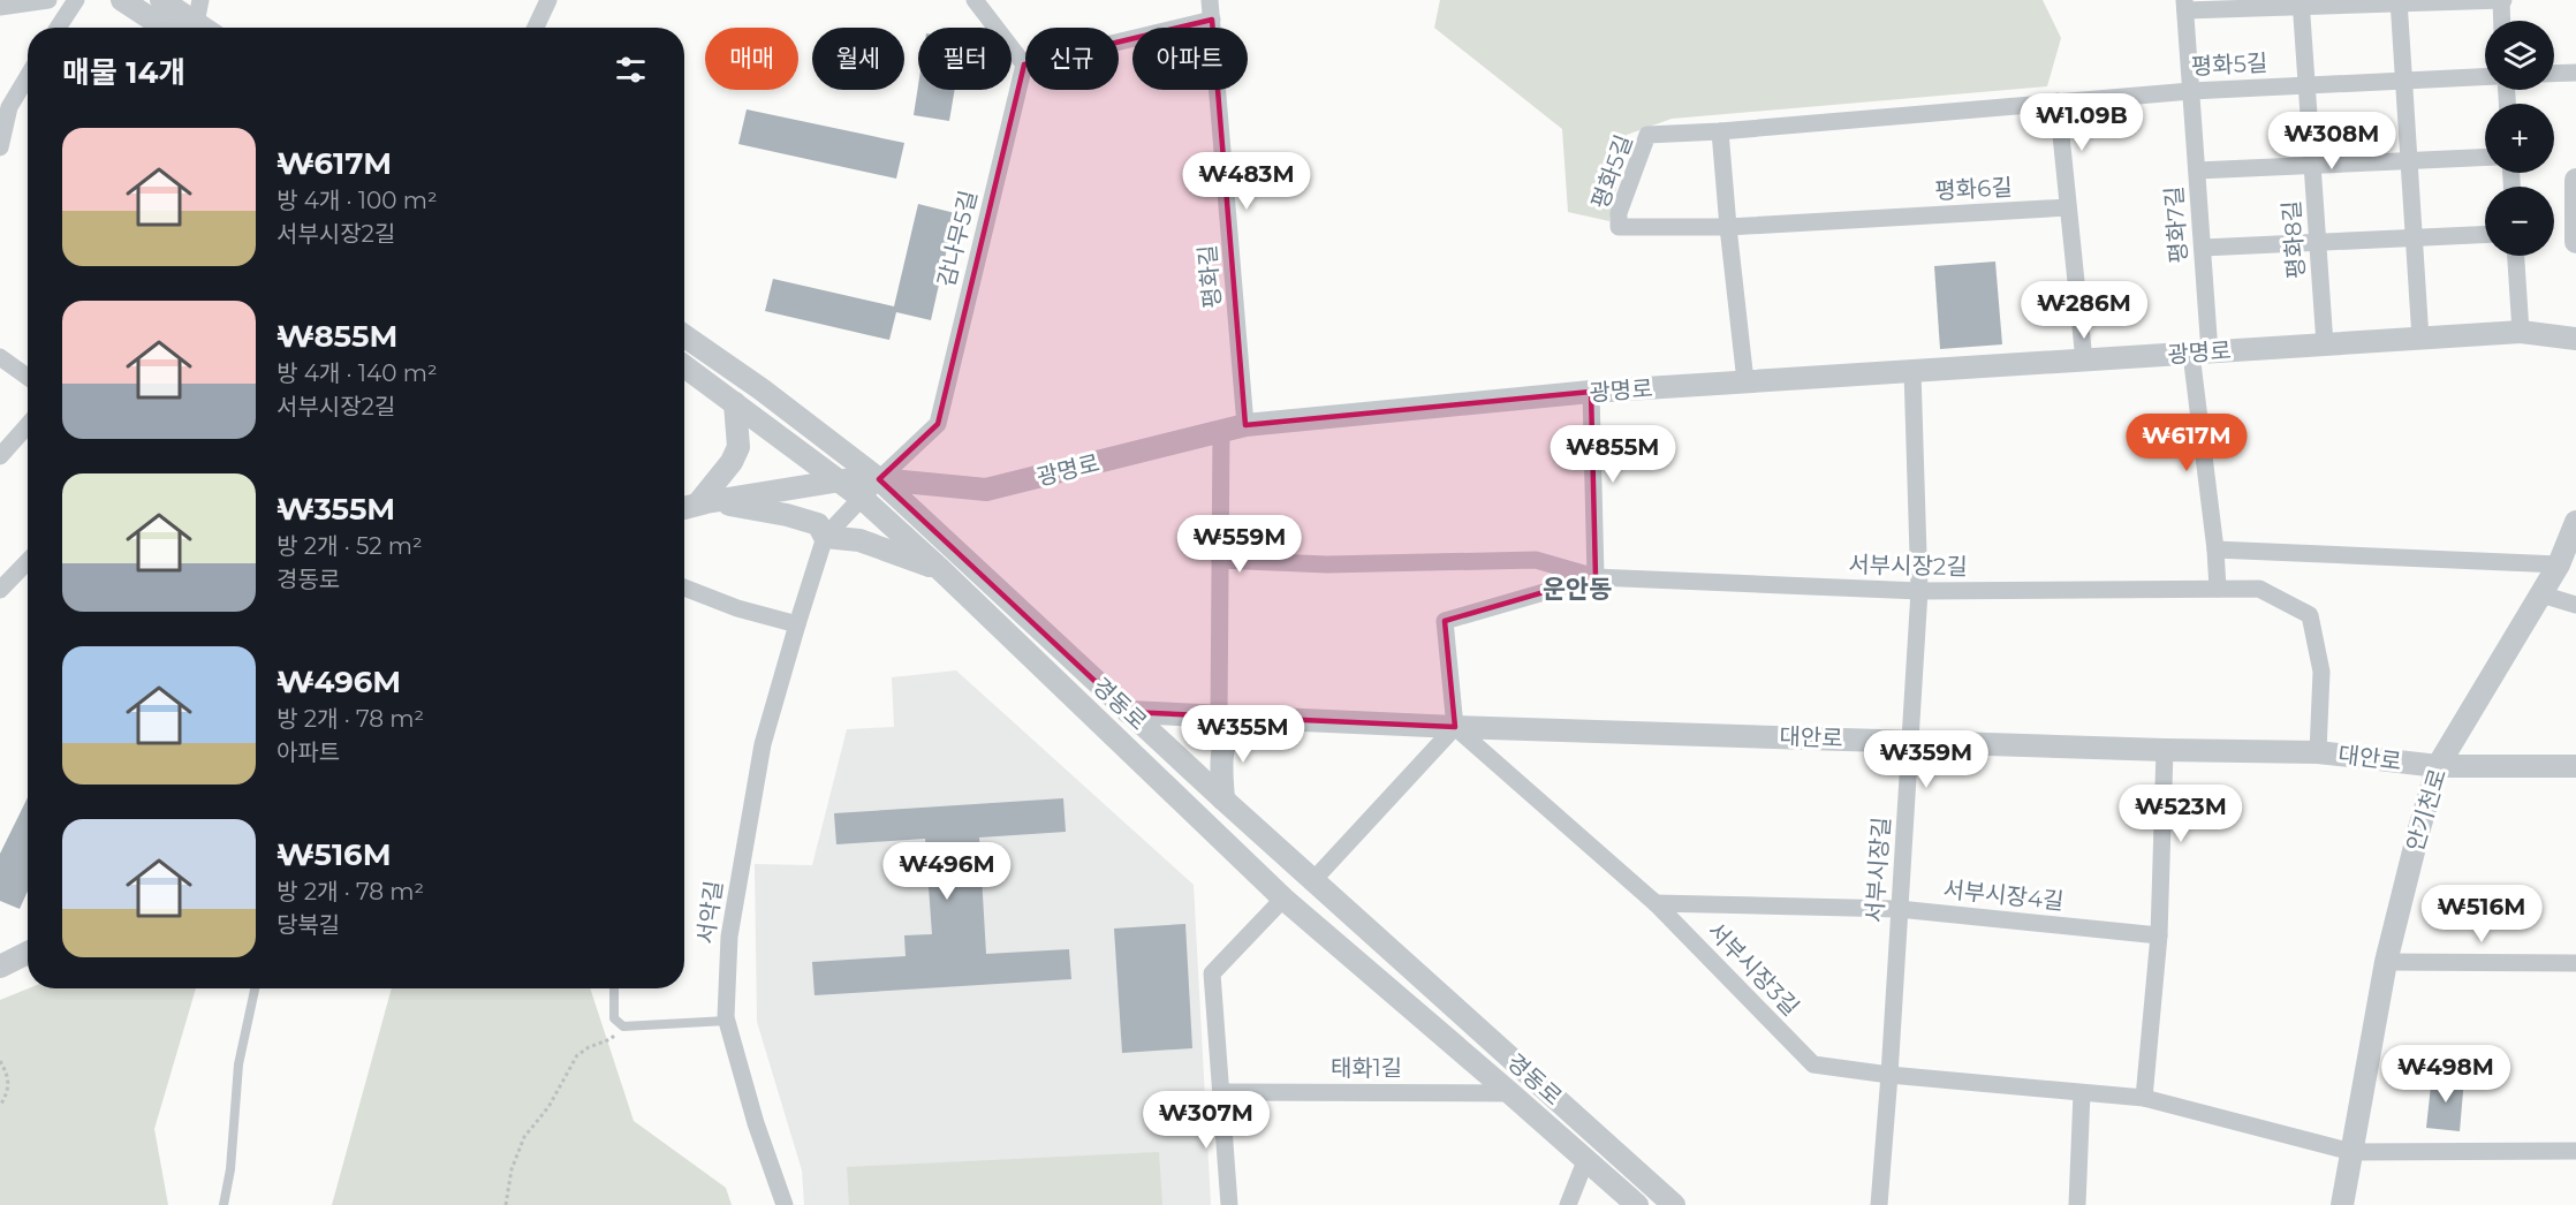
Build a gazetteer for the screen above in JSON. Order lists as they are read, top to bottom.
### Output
{
  "streets": {
    "street": [
      "평화5길",
      "평화6길",
      "평화7길",
      "감나무5길",
      "평화8길",
      "평화길",
      "광명로",
      "서부시장2길",
      "경동로",
      "대안로",
      "안기천로",
      "서부시장길",
      "서부시장4길",
      "서악길",
      "서부시장3길",
      "태화1길"
    ]
  },
  "crossings": [
    ["평화5길", "평화6길"],
    ["평화5길", "평화7길"],
    ["평화5길", "평화8길"],
    ["평화7길", "평화8길"],
    ["평화7길", "광명로"],
    ["감나무5길", "광명로"],
    ["감나무5길", "경동로"],
    ["감나무5길", "서악길"],
    ["평화8길", "광명로"],
    ["평화길", "광명로"],
    ["광명로", "경동로"],
    ["광명로", "서부시장길"],
    ["광명로", "서악길"],
    ["서부시장2길", "대안로"],
    ["서부시장2길", "서부시장길"],
    ["서부시장2길", "서부시장3길"],
    ["경동로", "대안로"],
    ["경동로", "서악길"],
    ["경동로", "태화1길"],
    ["대안로", "안기천로"],
    ["대안로", "서부시장길"],
    ["대안로", "서부시장3길"],
    ["안기천로", "서부시장3길"],
    ["서부시장길", "서부시장4길"],
    ["서부시장길", "서부시장3길"],
    ["서부시장4길", "서부시장3길"]
  ],
  "districts": ["운안동"],
  "page": {
    "map_buttons": ["+", "−"],
    "chip": [
      "매매",
      "월세",
      "필터",
      "신규",
      "아파트"
    ],
    "heading": "매물 14개",
    "price": [
      "₩1.09B",
      "₩308M",
      "₩483M",
      "₩286M",
      "₩617M",
      "₩855M",
      "₩559M",
      "₩355M",
      "₩359M",
      "₩523M",
      "₩496M",
      "₩516M",
      "₩498M",
      "₩307M"
    ],
    "list": [
      {
        "name": "₩617M",
        "note": "방 4개 · 100 m² · 서부시장2길"
      },
      {
        "name": "₩855M",
        "note": "방 4개 · 140 m² · 서부시장2길"
      },
      {
        "name": "₩355M",
        "note": "방 2개 · 52 m² · 경동로"
      },
      {
        "name": "₩496M",
        "note": "방 2개 · 78 m² · 아파트"
      },
      {
        "name": "₩516M",
        "note": "방 2개 · 78 m² · 당북길"
      }
    ]
  }
}
